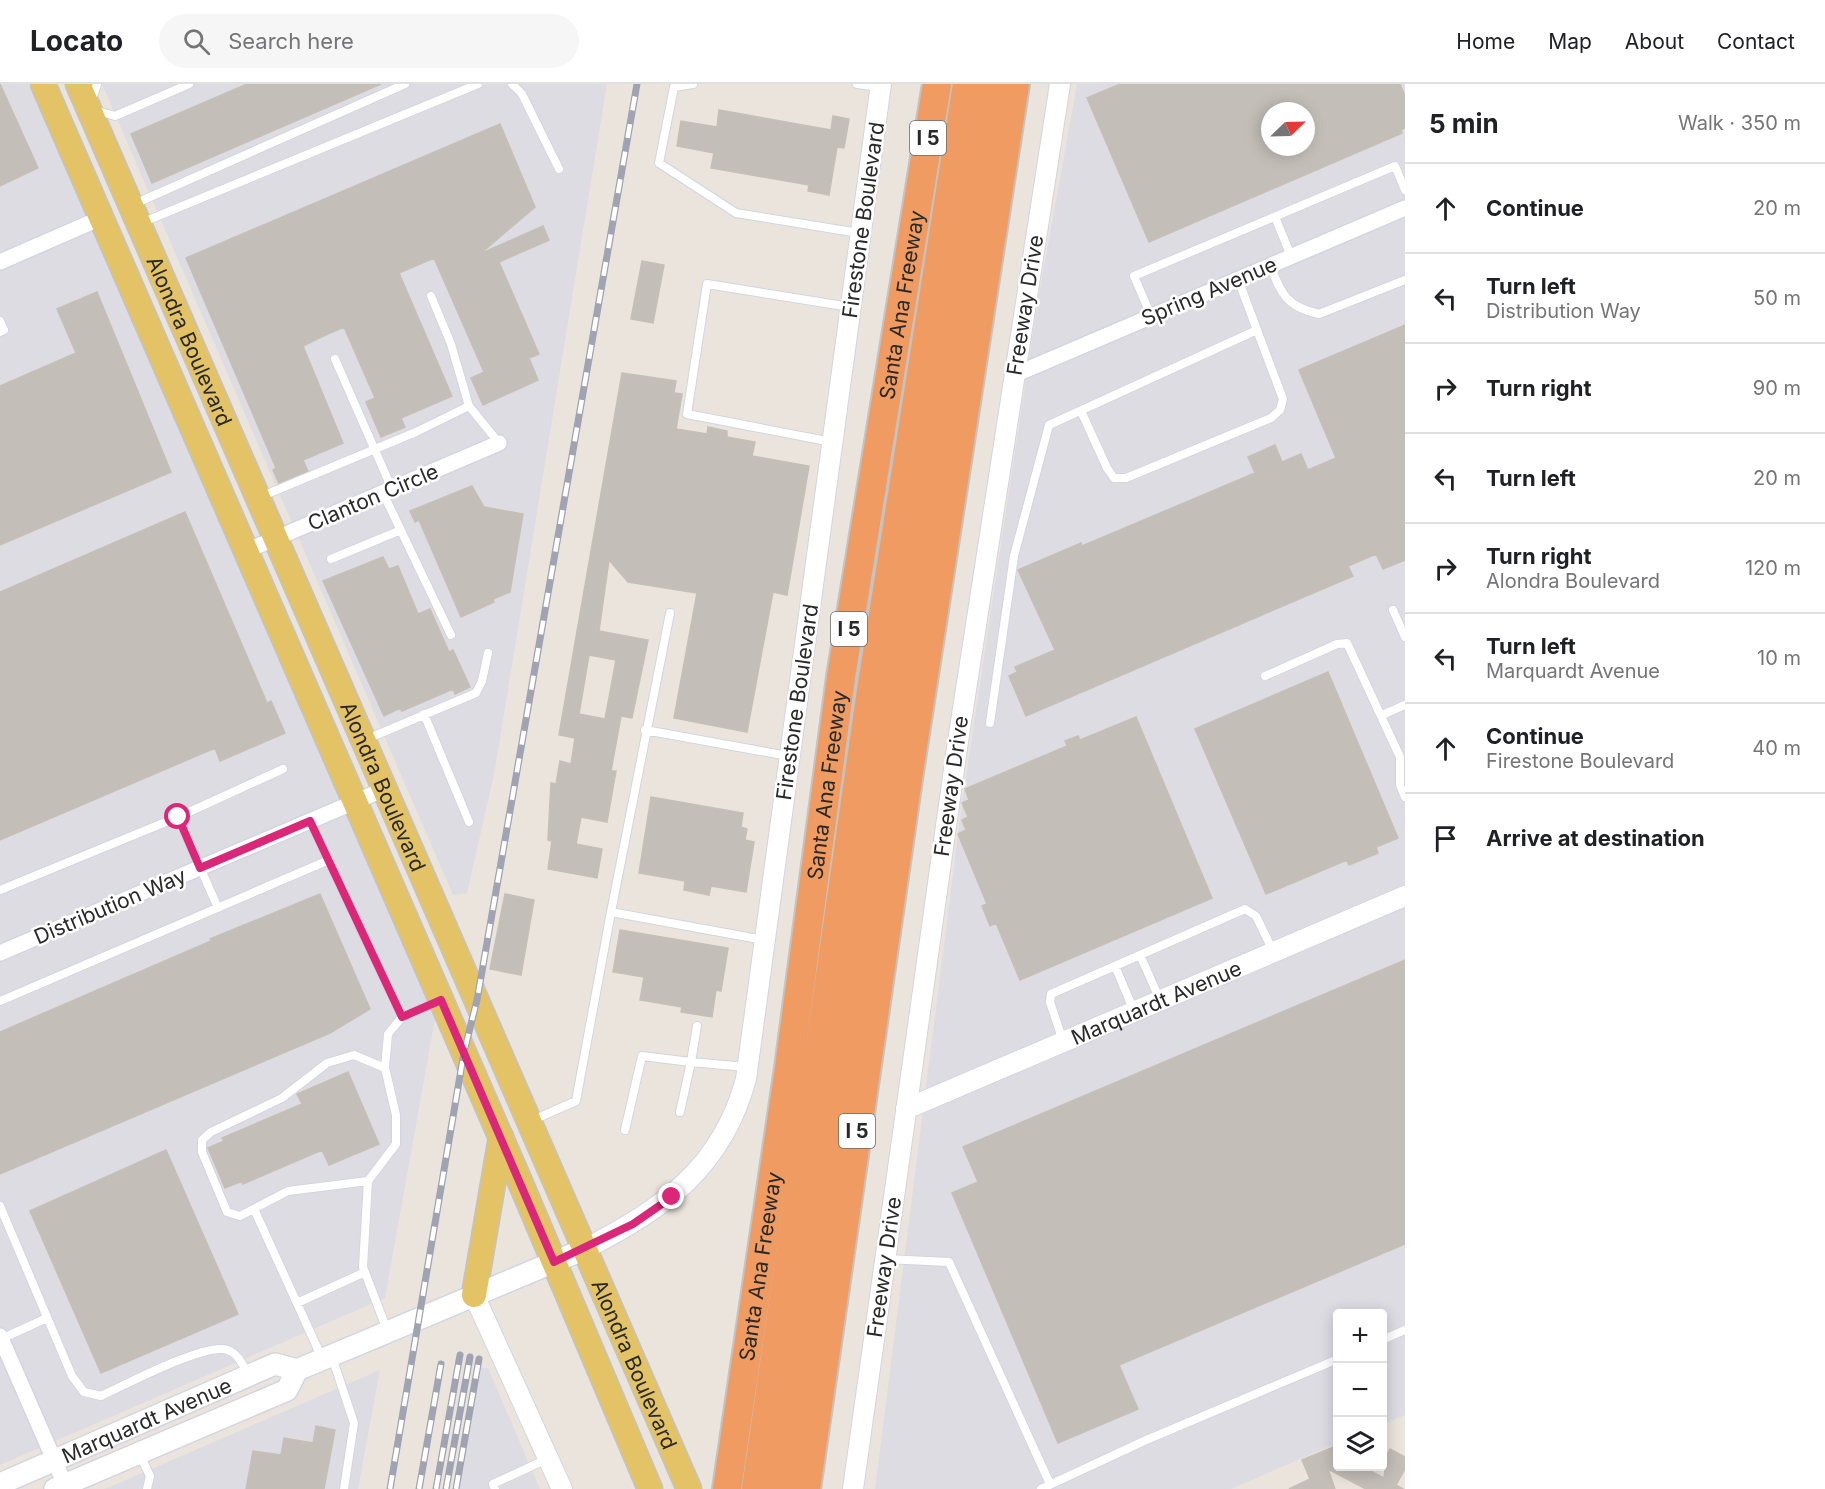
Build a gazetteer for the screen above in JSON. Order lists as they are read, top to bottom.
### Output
{
  "streets": {
    "highway": ["I 5", "Santa Ana Freeway"],
    "main road": ["Alondra Boulevard", "Marquardt Avenue"],
    "street": [
      "Firestone Boulevard",
      "Spring Avenue",
      "Freeway Drive",
      "Clanton Circle",
      "Distribution Way"
    ]
  },
  "crossings": [
    ["Firestone Boulevard", "Alondra Boulevard"],
    ["Firestone Boulevard", "Marquardt Avenue"],
    ["Spring Avenue", "Freeway Drive"],
    ["Freeway Drive", "Marquardt Avenue"],
    ["Alondra Boulevard", "Clanton Circle"],
    ["Alondra Boulevard", "Distribution Way"],
    ["Alondra Boulevard", "Marquardt Avenue"]
  ],
  "north": "top right",
  "page": {
    "header": "Locato",
    "search": "Search here",
    "nav": [
      "Home",
      "Map",
      "About",
      "Contact"
    ],
    "heading": ["5 min", "Walk · 350 m"],
    "list": [
      ["Continue", "20 m"],
      ["Turn left", "Distribution Way", "50 m"],
      ["Turn right", "90 m"],
      ["Turn left", "20 m"],
      ["Turn right", "Alondra Boulevard", "120 m"],
      ["Turn left", "Marquardt Avenue", "10 m"],
      ["Continue", "Firestone Boulevard", "40 m"],
      "Arrive at destination"
    ],
    "map_buttons": ["+", "−"]
  }
}
